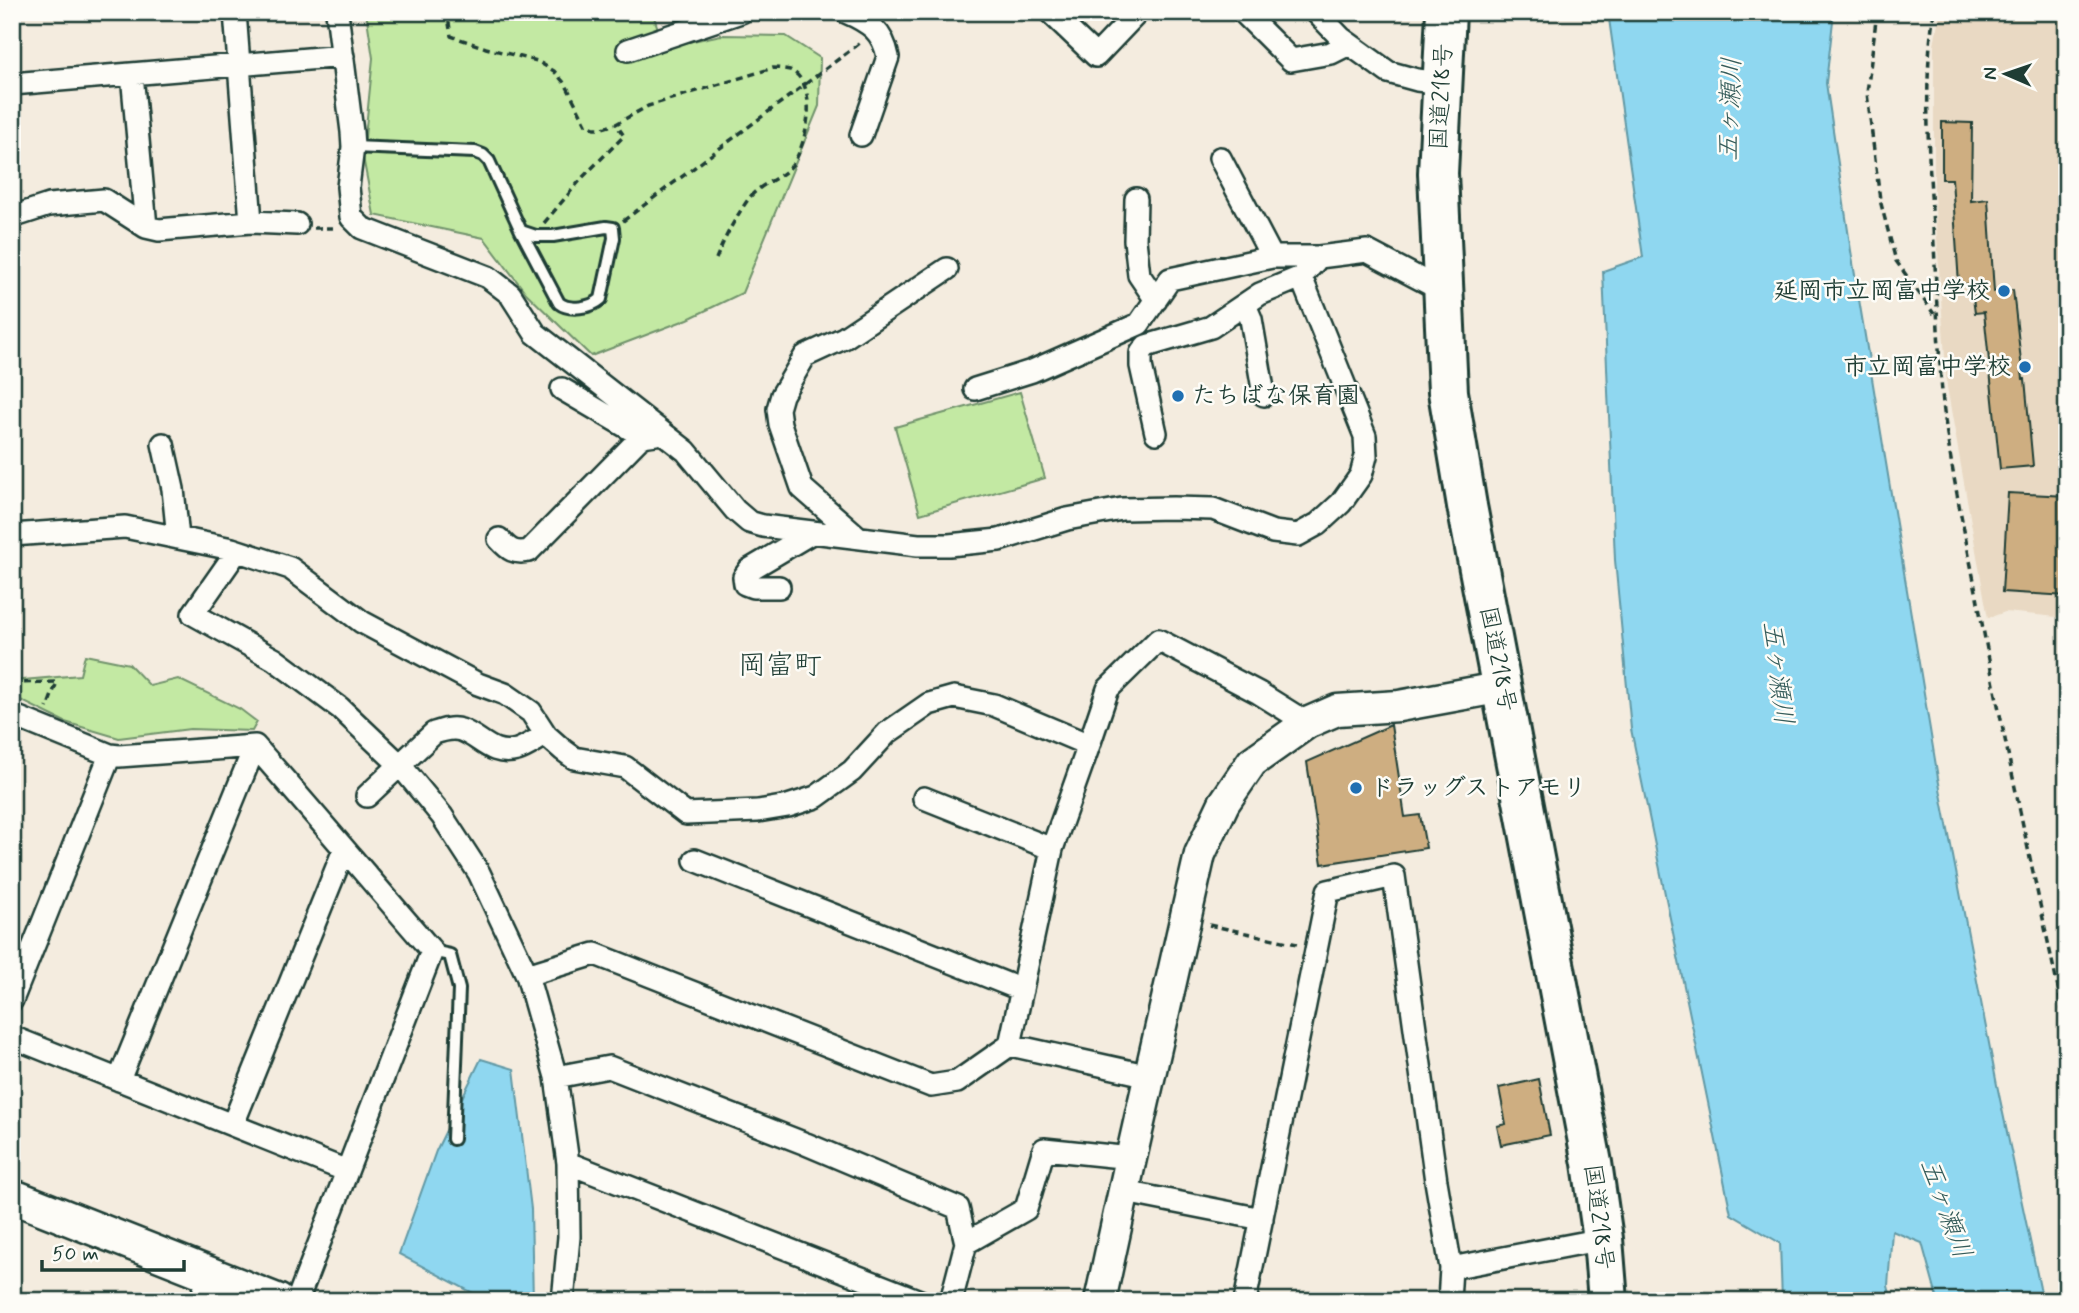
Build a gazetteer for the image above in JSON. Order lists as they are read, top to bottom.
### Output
{
  "streets": {
    "highway": ["国道218号"]
  },
  "districts": ["岡富町"],
  "water": ["五ヶ瀬川"],
  "places": [
    "延岡市立岡富中学校",
    "市立岡富中学校",
    "たちばな保育園",
    "ドラッグストアモリ"
  ],
  "scale_bar": "50 m",
  "north": "left"
}
